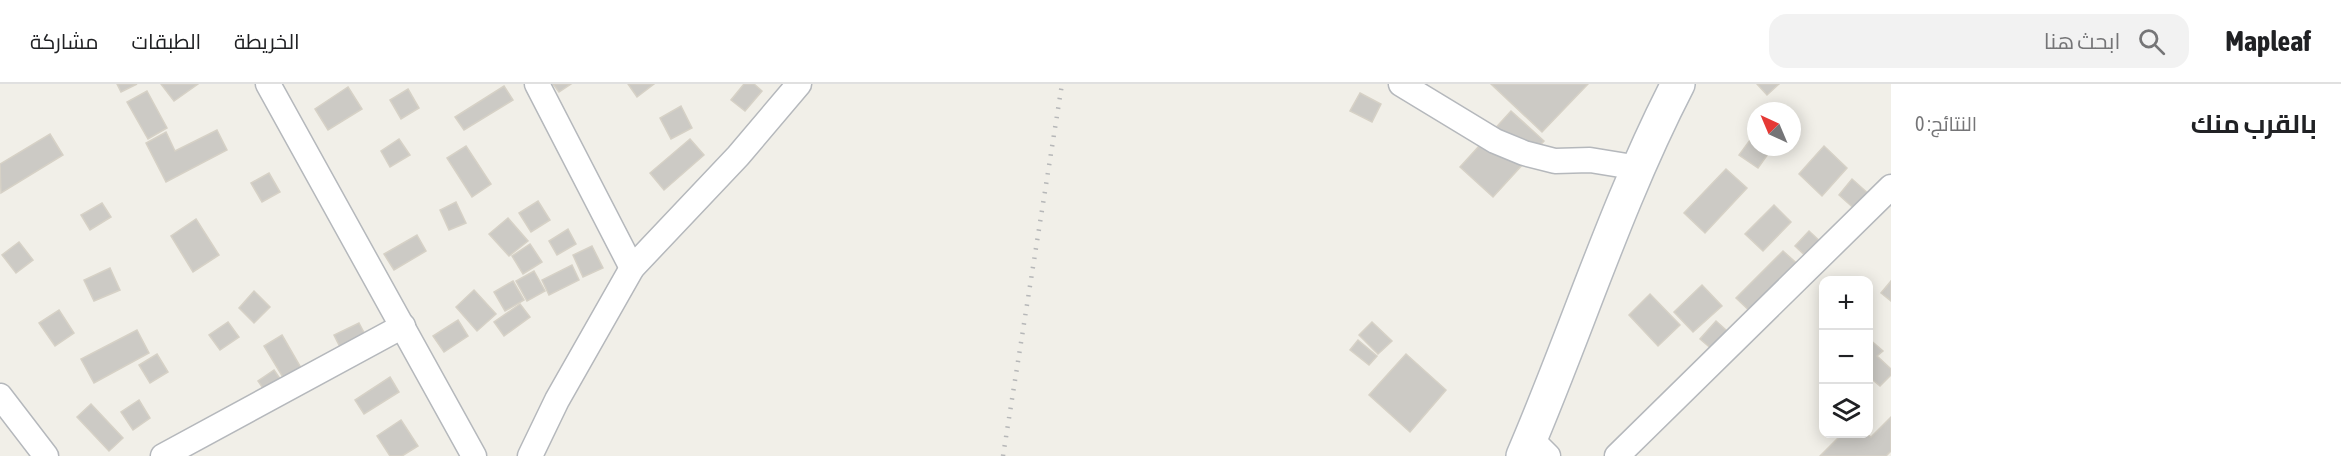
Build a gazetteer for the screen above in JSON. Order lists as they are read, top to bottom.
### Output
{
  "north": "top left",
  "page": {
    "header": "Mapleaf",
    "search": "ابحث هنا",
    "nav": ["الخريطة", "الطبقات", "مشاركة"],
    "heading": ["بالقرب منك", "النتائج: 0"],
    "map_buttons": ["+", "−"]
  }
}
